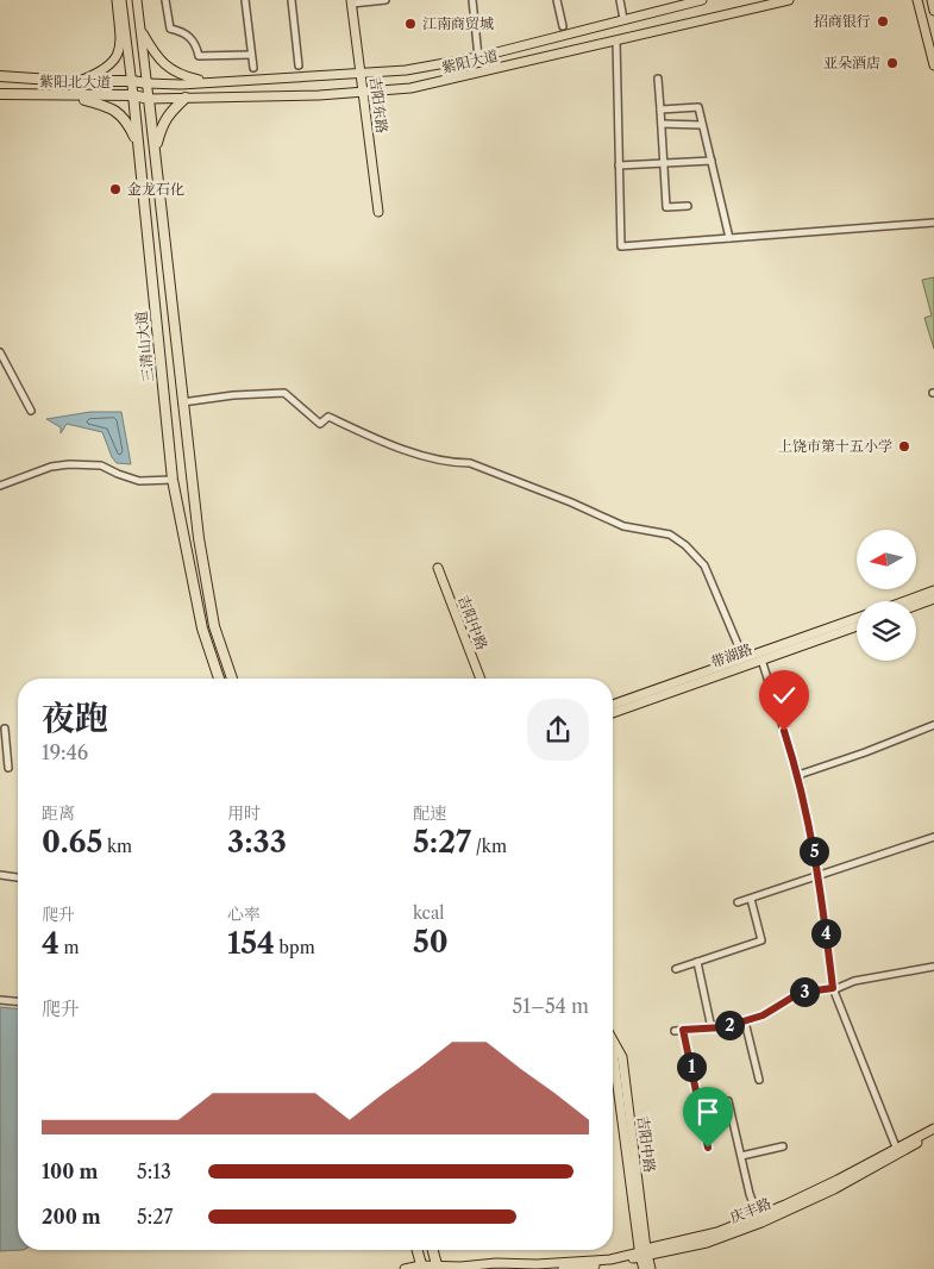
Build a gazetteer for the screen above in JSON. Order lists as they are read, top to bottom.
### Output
{
  "streets": {
    "highway": ["紫阳北大道", "三清山大道"],
    "main road": [
      "紫阳大道",
      "吉阳东路",
      "吉阳中路",
      "带湖路",
      "庆丰路"
    ]
  },
  "crossings": [
    ["紫阳大道", "紫阳北大道"],
    ["紫阳大道", "吉阳东路"],
    ["紫阳大道", "三清山大道"],
    ["紫阳北大道", "三清山大道"],
    ["吉阳中路", "庆丰路"]
  ],
  "places": [
    "招商银行",
    "江南商贸城",
    "亚朵酒店",
    "金龙石化",
    "上饶市第十五小学"
  ],
  "north": "left",
  "page": {
    "heading": ["夜跑", "19:46"],
    "stats": [
      ["距离", "0.65 km"],
      ["用时", "3:33"],
      ["配速", "5:27 /km"],
      ["爬升", "4 m"],
      ["心率", "154 bpm"],
      ["kcal", "50"]
    ],
    "pins": [
      "5",
      "4",
      "3",
      "2",
      "1"
    ],
    "chart": ["爬升", "51–54 m"],
    "list": [
      {
        "name": "100 m",
        "note": "5:13"
      },
      {
        "name": "200 m",
        "note": "5:27"
      }
    ]
  }
}
